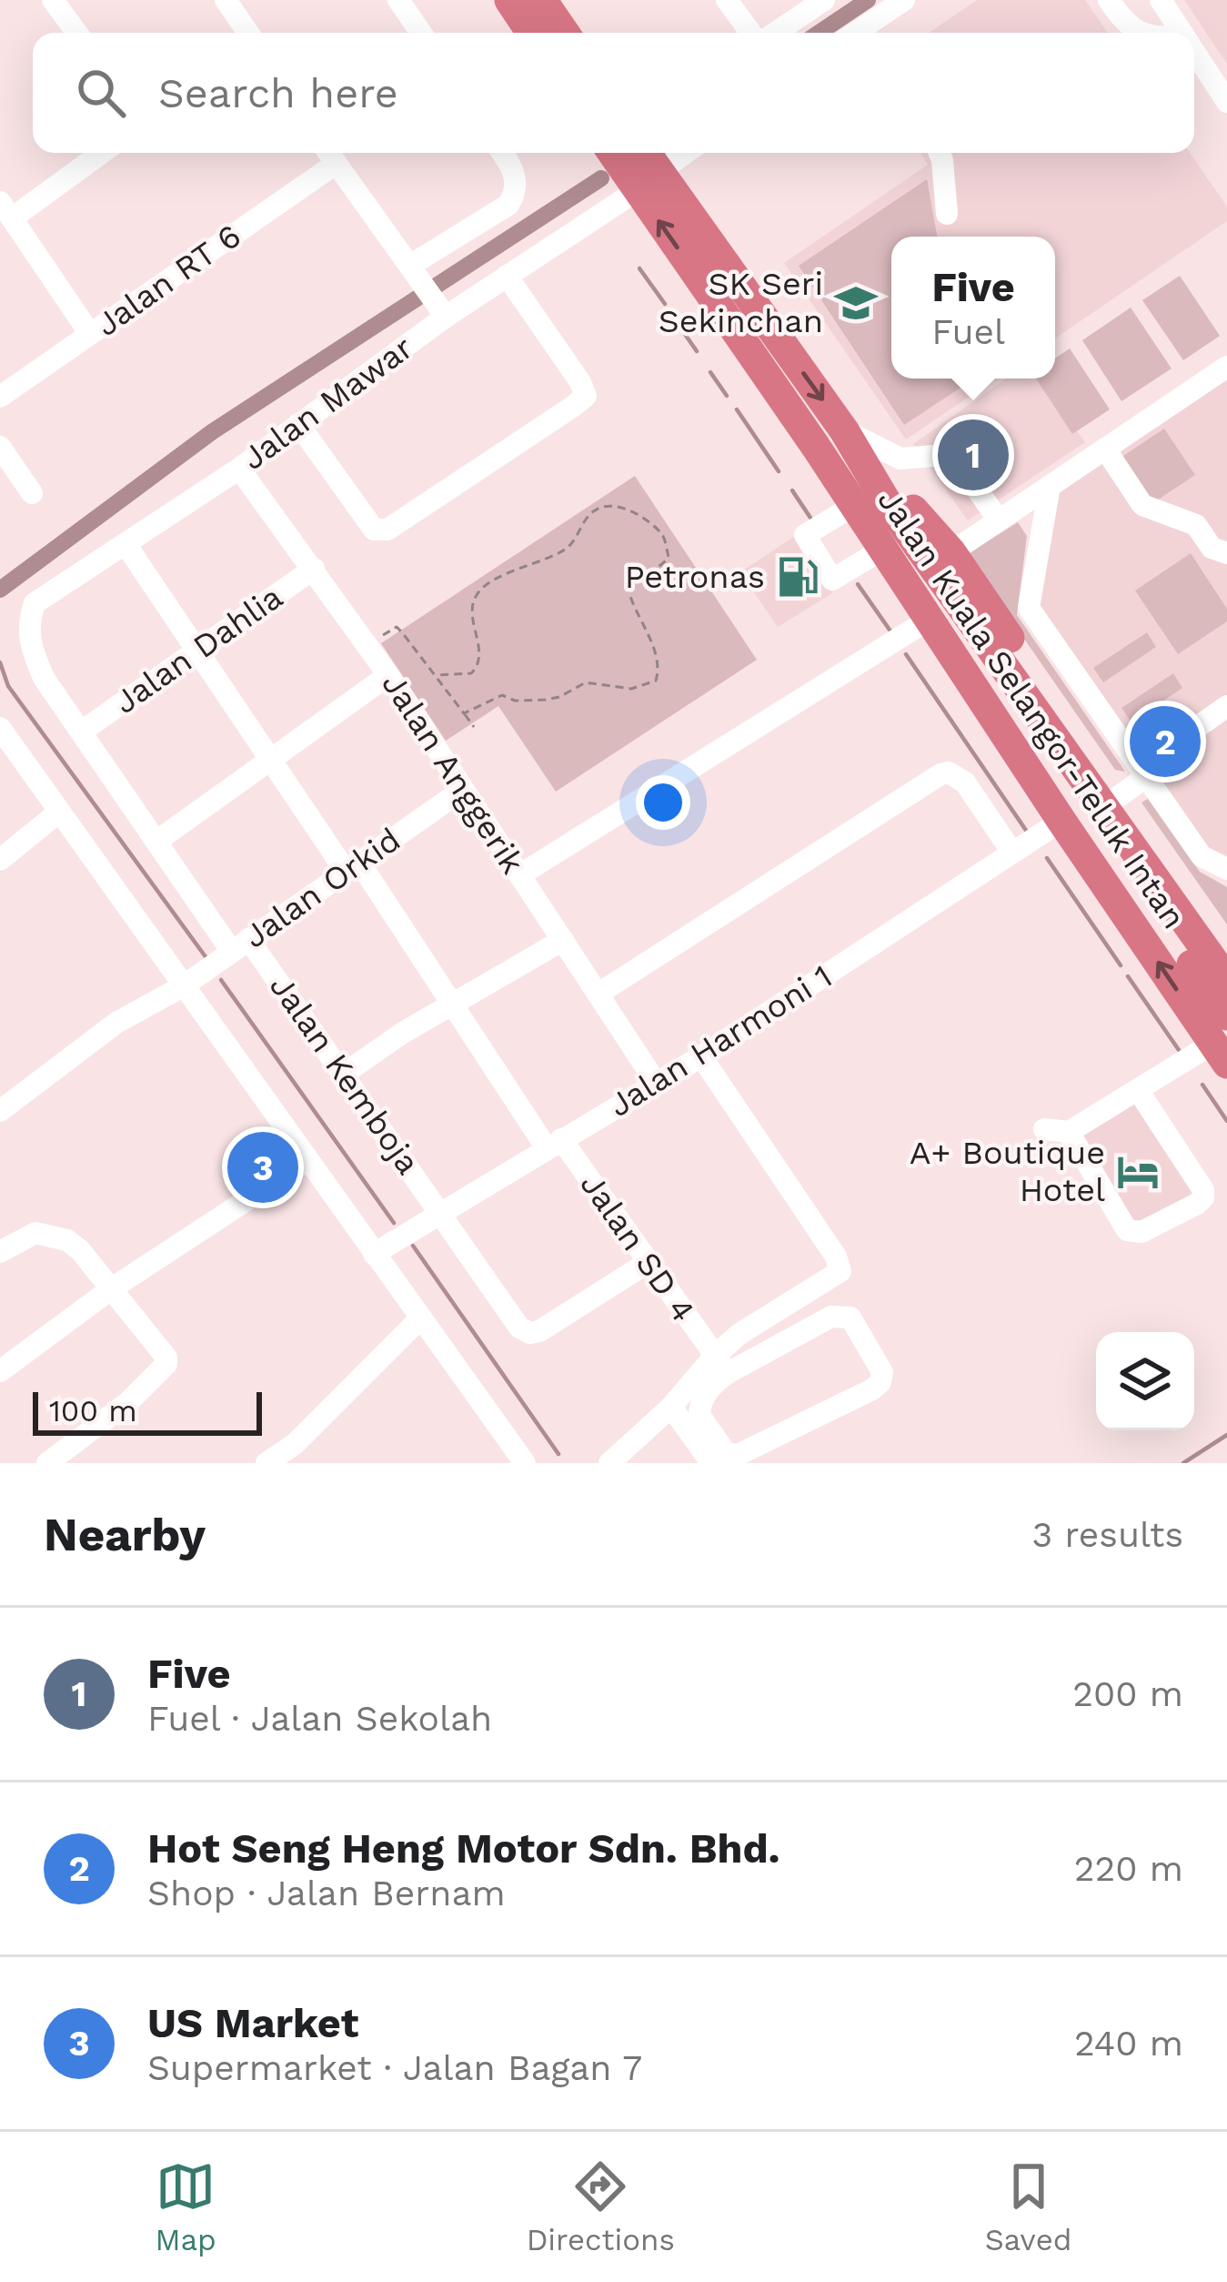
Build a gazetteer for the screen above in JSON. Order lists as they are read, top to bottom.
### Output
{
  "streets": {
    "highway": ["Jalan Kuala Selangor-Teluk Intan"],
    "street": [
      "Jalan RT 6",
      "Jalan Mawar",
      "Jalan Dahlia",
      "Jalan Anggerik",
      "Jalan Orkid",
      "Jalan Harmoni 1",
      "Jalan Kemboja",
      "Jalan SD 4"
    ]
  },
  "crossings": [
    ["Jalan Mawar", "Jalan Kuala Selangor-Teluk Intan"],
    ["Jalan Mawar", "Jalan Anggerik"],
    ["Jalan Mawar", "Jalan Kemboja"],
    ["Jalan Mawar", "Jalan SD 4"],
    ["Jalan Dahlia", "Jalan Anggerik"],
    ["Jalan Dahlia", "Jalan Kemboja"],
    ["Jalan Dahlia", "Jalan SD 4"],
    ["Jalan Kuala Selangor-Teluk Intan", "Jalan Harmoni 1"],
    ["Jalan Anggerik", "Jalan Orkid"],
    ["Jalan Anggerik", "Jalan Harmoni 1"],
    ["Jalan Orkid", "Jalan Kemboja"],
    ["Jalan Orkid", "Jalan SD 4"],
    ["Jalan Harmoni 1", "Jalan Kemboja"],
    ["Jalan Harmoni 1", "Jalan SD 4"],
    ["Jalan Kemboja", "Jalan SD 4"]
  ],
  "places": {
    "school or university": ["SK Seri Sekinchan"],
    "fuel station": ["Petronas"],
    "hotel": ["A+ Boutique Hotel"]
  },
  "scale_bar": "100 m",
  "page": {
    "search": "Search here",
    "popup": ["Five", "Fuel"],
    "pins": ["1", "2", "3"],
    "scale": "100 m",
    "heading": ["Nearby", "3 results"],
    "list": [
      {
        "mark": "1",
        "name": "Five",
        "note": "Fuel · Jalan Sekolah",
        "value": "200 m"
      },
      {
        "mark": "2",
        "name": "Hot Seng Heng Motor Sdn. Bhd.",
        "note": "Shop · Jalan Bernam",
        "value": "220 m"
      },
      {
        "mark": "3",
        "name": "US Market",
        "note": "Supermarket · Jalan Bagan 7",
        "value": "240 m"
      }
    ],
    "nav": ["Map", "Directions", "Saved"]
  }
}
